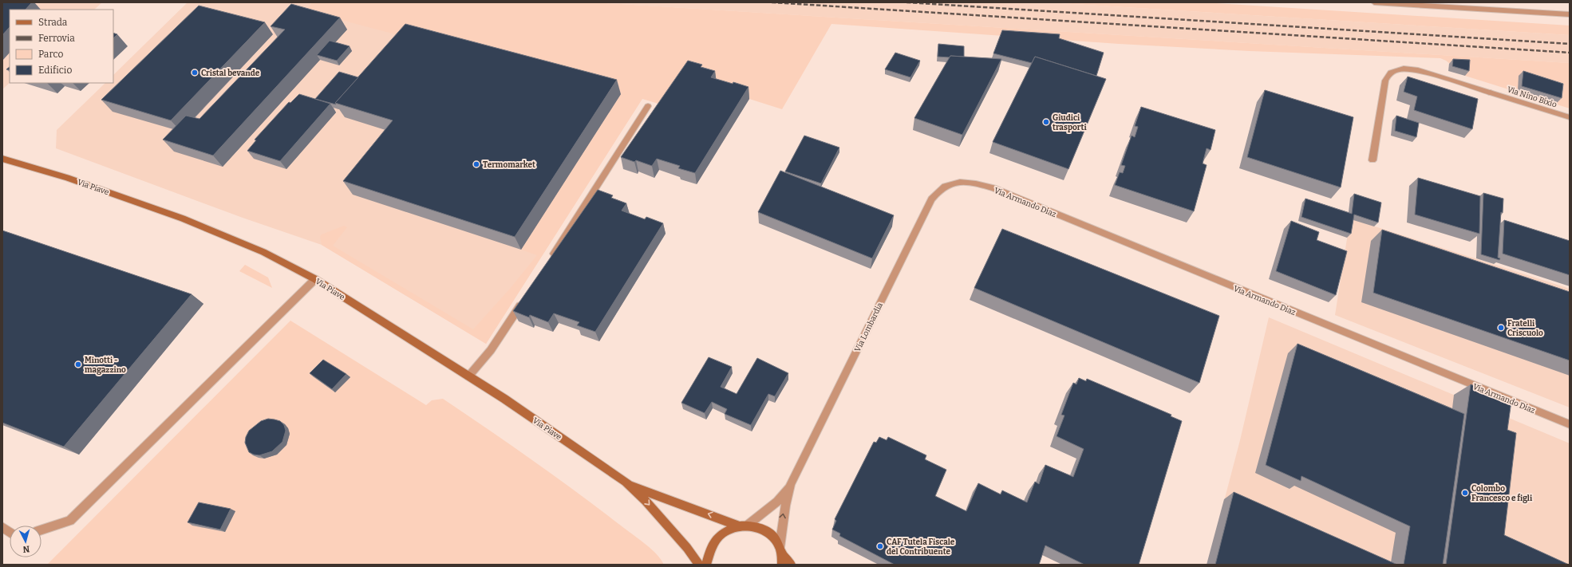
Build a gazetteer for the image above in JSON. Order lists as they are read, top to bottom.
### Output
{
  "streets": {
    "street": [
      "Via Nino Bixio",
      "Via Piave",
      "Via Armando Diaz",
      "Via Lombardia"
    ]
  },
  "crossings": [
    ["Via Piave", "Via Lombardia"],
    ["Via Armando Diaz", "Via Lombardia"]
  ],
  "places": [
    "Cristal bevande",
    "Giudici trasporti",
    "Termomarket",
    "Fratelli Criscuolo",
    "Minotti - magazzino",
    "Colombo Francesco e figli",
    "CAF Tutela Fiscale del Contribuente"
  ],
  "legend": [
    "Strada",
    "Ferrovia",
    "Parco",
    "Edificio"
  ],
  "north": "bottom"
}
